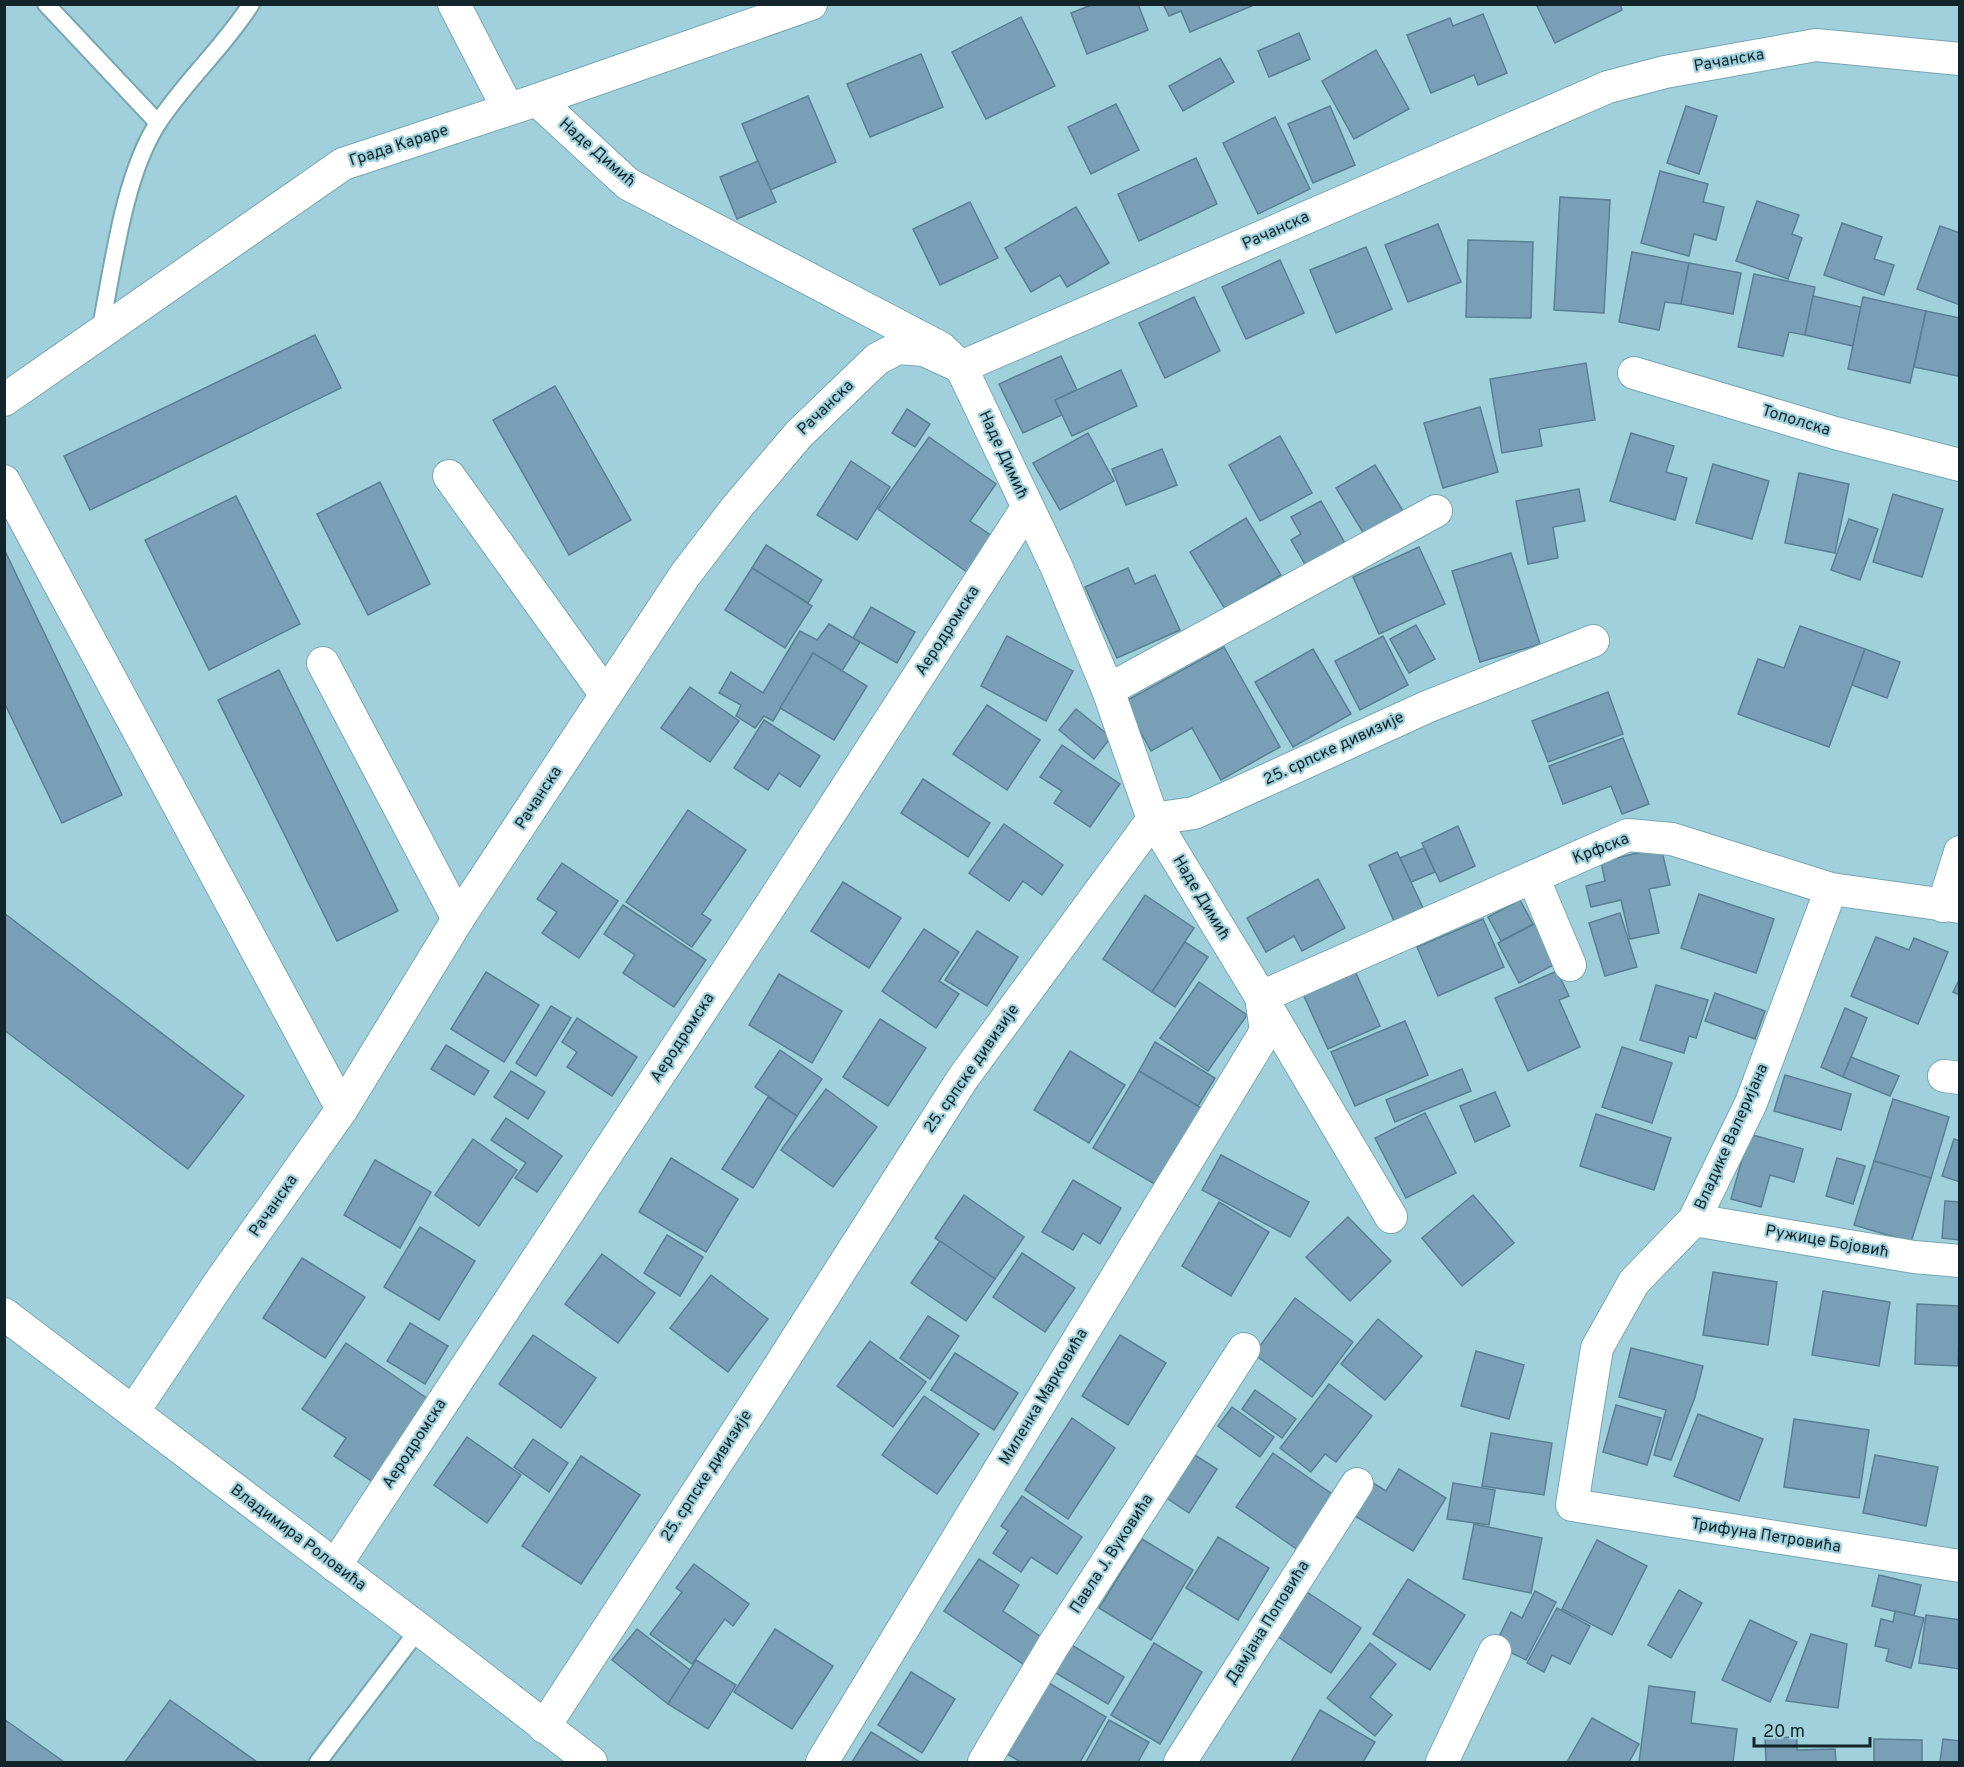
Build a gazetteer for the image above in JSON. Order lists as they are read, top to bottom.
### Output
{
  "streets": {
    "street": [
      "Рачанска",
      "Града Караре",
      "Наде Димић",
      "Тополска",
      "Аеродромска",
      "25. српске дивизије",
      "Крфска",
      "Владике Валеријана",
      "Ружице Бојовић",
      "Миленка Марковића",
      "Трифуна Петровића",
      "Владимира Роловића",
      "Павла Ј. Вуковића",
      "Дамјана Поповића"
    ]
  },
  "crossings": [
    ["Рачанска", "Наде Димић"],
    ["Рачанска", "Владимира Роловића"],
    ["Града Караре", "Наде Димић"],
    ["Наде Димић", "Аеродромска"],
    ["Наде Димић", "25. српске дивизије"],
    ["Наде Димић", "Крфска"],
    ["Наде Димић", "Миленка Марковића"],
    ["Аеродромска", "Владимира Роловића"],
    ["25. српске дивизије", "Владимира Роловића"],
    ["Крфска", "Владике Валеријана"],
    ["Владике Валеријана", "Ружице Бојовић"],
    ["Владике Валеријана", "Трифуна Петровића"]
  ],
  "scale_bar": "20 m"
}
